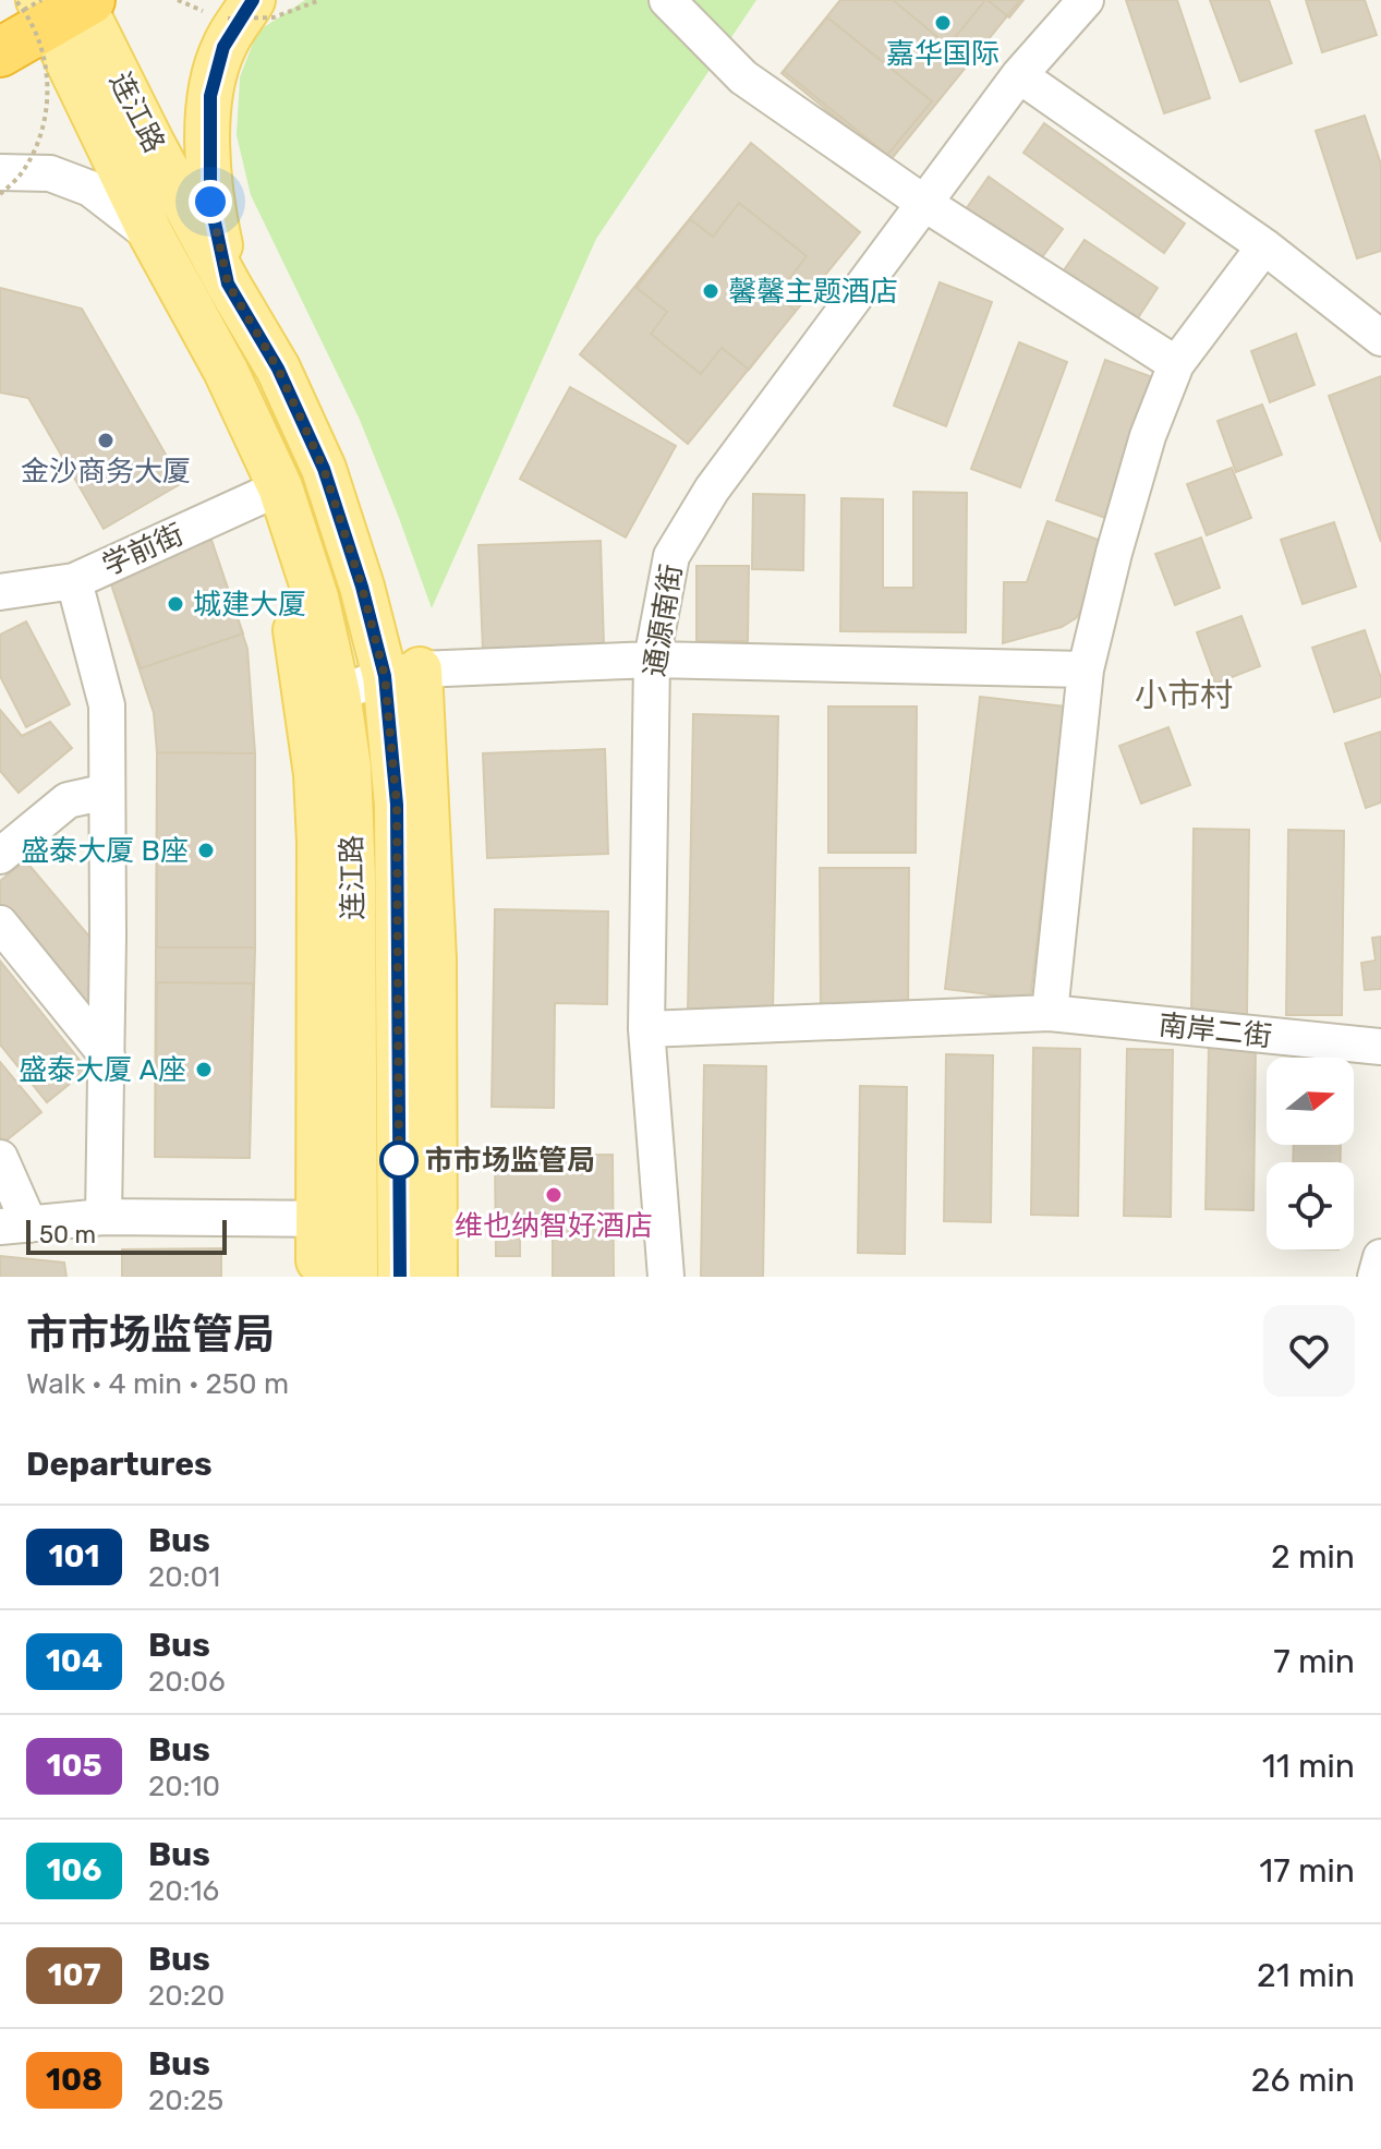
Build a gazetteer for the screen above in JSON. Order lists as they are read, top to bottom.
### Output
{
  "streets": {
    "main road": ["连江路"],
    "street": ["学前街", "通源南街", "南岸二街"]
  },
  "crossings": [
    ["连江路", "学前街"],
    ["通源南街", "南岸二街"]
  ],
  "districts": ["小市村"],
  "places": [
    "嘉华国际",
    "馨馨主题酒店",
    "金沙商务大厦",
    "城建大厦",
    "盛泰大厦 B座",
    "盛泰大厦 A座",
    "市市场监管局",
    "维也纳智好酒店"
  ],
  "lines": ["bus line 101"],
  "scale_bar": "50 m",
  "north": "right",
  "page": {
    "scale": "50 m",
    "heading": [
      ["市市场监管局", "Walk · 4 min · 250 m"],
      "Departures"
    ],
    "list": [
      {
        "mark": "101",
        "name": "Bus",
        "note": "20:01",
        "value": "2 min"
      },
      {
        "mark": "104",
        "name": "Bus",
        "note": "20:06",
        "value": "7 min"
      },
      {
        "mark": "105",
        "name": "Bus",
        "note": "20:10",
        "value": "11 min"
      },
      {
        "mark": "106",
        "name": "Bus",
        "note": "20:16",
        "value": "17 min"
      },
      {
        "mark": "107",
        "name": "Bus",
        "note": "20:20",
        "value": "21 min"
      },
      {
        "mark": "108",
        "name": "Bus",
        "note": "20:25",
        "value": "26 min"
      }
    ]
  }
}
